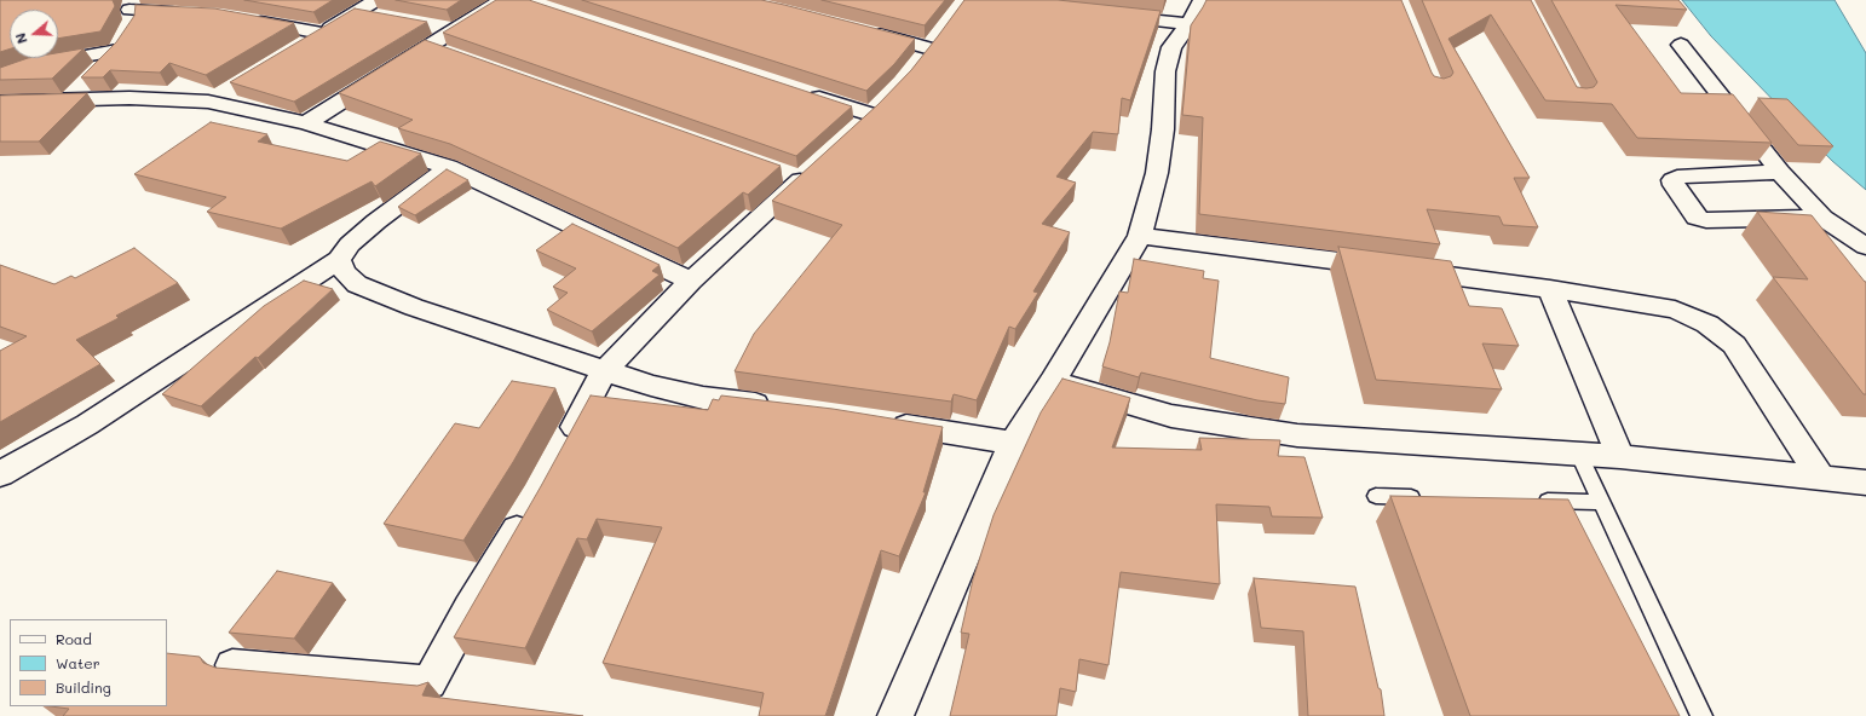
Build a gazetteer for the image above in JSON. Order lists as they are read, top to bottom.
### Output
{
  "legend": ["Road", "Water", "Building"],
  "north": "left"
}
